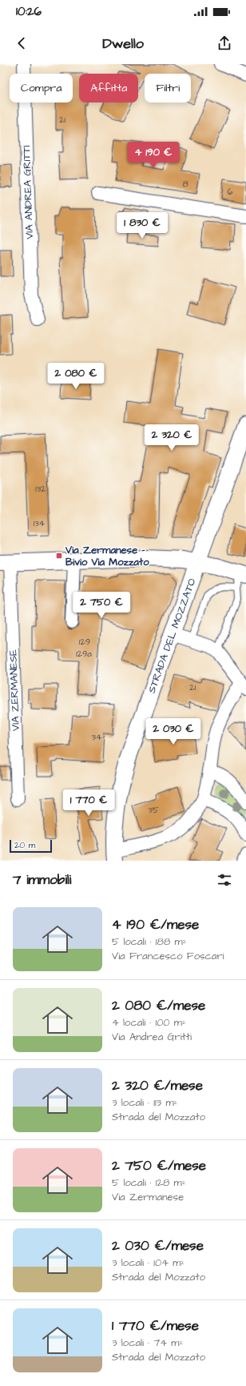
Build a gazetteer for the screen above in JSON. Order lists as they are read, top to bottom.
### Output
{
  "streets": {
    "street": ["VIA ANDREA GRITTI", "STRADA DEL MOZZATO", "VIA ZERMANESE"]
  },
  "crossings": [
    ["STRADA DEL MOZZATO", "VIA ZERMANESE"]
  ],
  "places": {
    "transit": ["Via Zermanese - Bivio Via Mozzato"]
  },
  "house_numbers": [
    "21",
    "8",
    "6",
    "132",
    "134",
    "129",
    "129a",
    "21",
    "34",
    "35"
  ],
  "scale_bar": "20 m",
  "page": {
    "status": "10:26",
    "header": "Dwello",
    "chip": ["Compra", "Affitta", "Filtri"],
    "price": [
      "4 190 €",
      "1 830 €",
      "2 080 €",
      "2 320 €",
      "2 750 €",
      "2 030 €",
      "1 770 €"
    ],
    "scale": "20 m",
    "heading": "7 immobili",
    "list": [
      {
        "name": "4 190 €/mese",
        "note": "5 locali · 188 m² · Via Francesco Foscari"
      },
      {
        "name": "2 080 €/mese",
        "note": "4 locali · 100 m² · Via Andrea Gritti"
      },
      {
        "name": "2 320 €/mese",
        "note": "3 locali · 113 m² · Strada del Mozzato"
      },
      {
        "name": "2 750 €/mese",
        "note": "5 locali · 128 m² · Via Zermanese"
      },
      {
        "name": "2 030 €/mese",
        "note": "3 locali · 104 m² · Strada del Mozzato"
      },
      {
        "name": "1 770 €/mese",
        "note": "3 locali · 74 m² · Strada del Mozzato"
      }
    ]
  }
}
